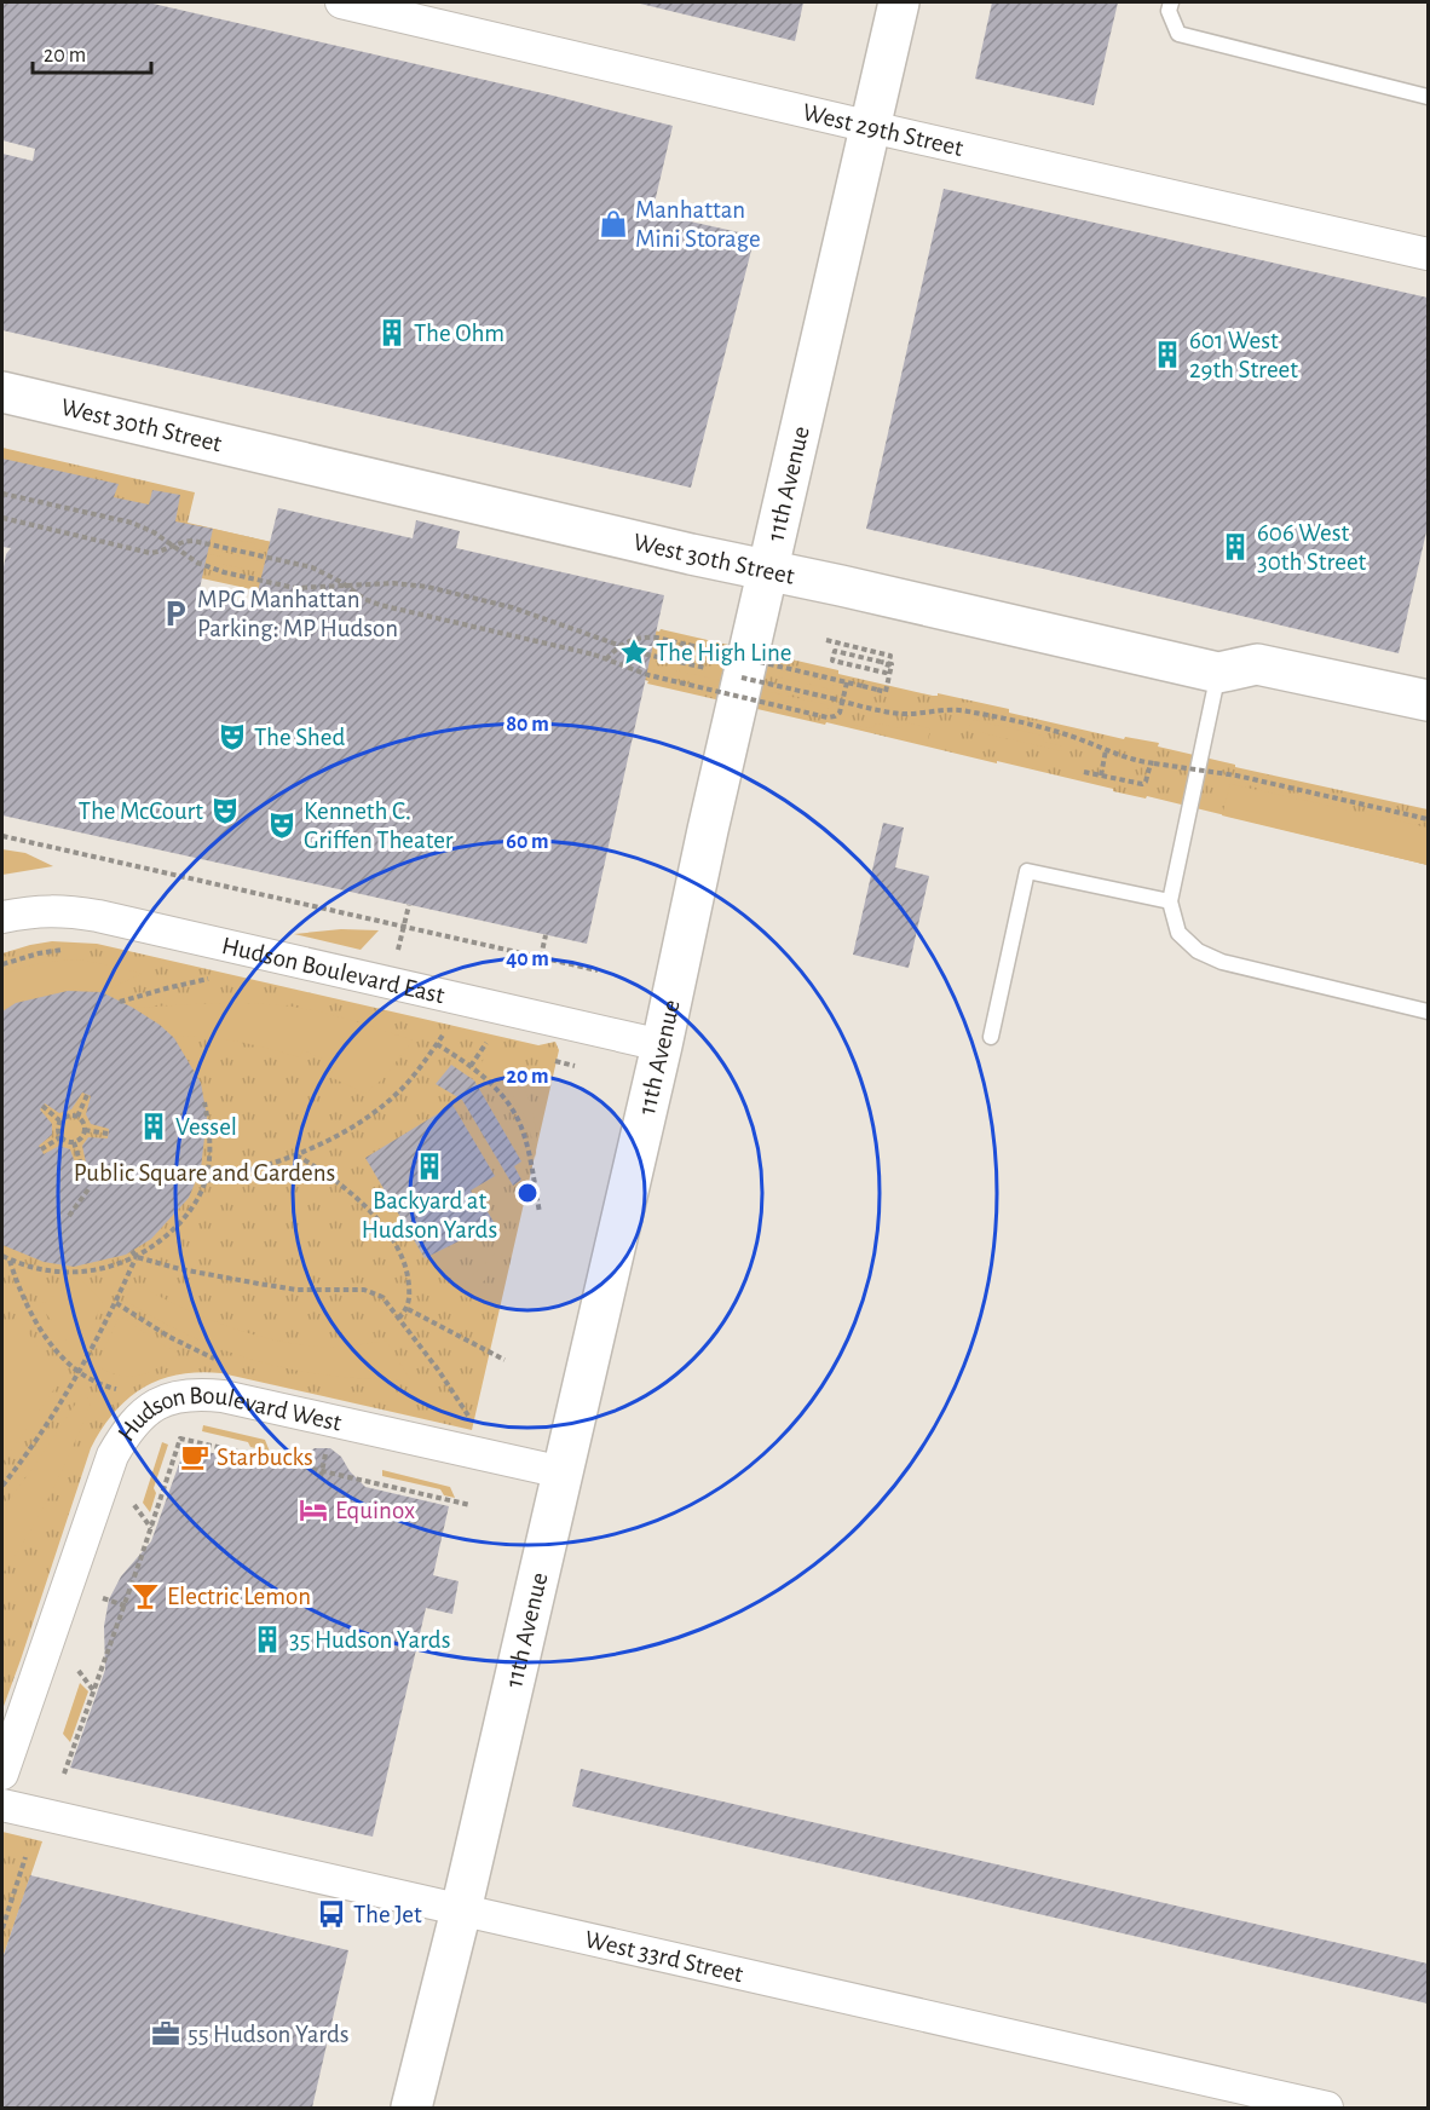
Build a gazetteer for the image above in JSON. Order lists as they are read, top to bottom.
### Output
{
  "streets": {
    "main road": ["West 30th Street", "11th Avenue"],
    "street": [
      "West 29th Street",
      "Hudson Boulevard East",
      "Hudson Boulevard West",
      "West 33rd Street"
    ]
  },
  "crossings": [
    ["West 29th Street", "11th Avenue"],
    ["West 30th Street", "11th Avenue"],
    ["11th Avenue", "Hudson Boulevard East"],
    ["11th Avenue", "Hudson Boulevard West"],
    ["11th Avenue", "West 33rd Street"]
  ],
  "parks": ["Public Square and Gardens"],
  "places": {
    "shop": ["Manhattan Mini Storage"],
    "building": [
      "The Ohm",
      "601 West 29th Street",
      "606 West 30th Street",
      "Vessel",
      "Backyard at Hudson Yards",
      "35 Hudson Yards"
    ],
    "parking": ["MPG Manhattan Parking: MP Hudson"],
    "place": ["The High Line"],
    "theatre": ["The Shed", "The McCourt", "Kenneth C. Griffen Theater"],
    "cafe": ["Starbucks"],
    "hotel": ["Equinox"],
    "bar": ["Electric Lemon"],
    "bus stop": ["The Jet"],
    "office": ["55 Hudson Yards"]
  },
  "scale_bar": "20 m",
  "rings": [
    "80 m",
    "60 m",
    "40 m",
    "20 m"
  ]
}
